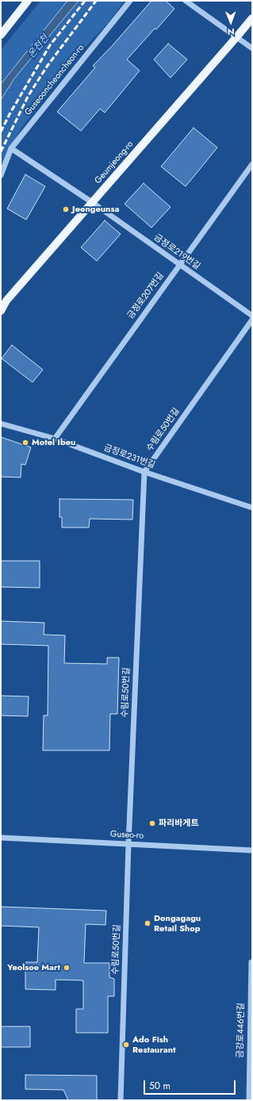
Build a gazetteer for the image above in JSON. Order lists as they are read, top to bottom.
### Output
{
  "streets": {
    "main road": ["Geumjeong-ro"],
    "street": [
      "Guseooncheoncheon-ro",
      "금정로219번길",
      "금정로207번길",
      "수림로50번길",
      "금정로231번길",
      "Guseo-ro",
      "금강로446번길"
    ]
  },
  "crossings": [
    ["Guseooncheoncheon-ro", "금정로219번길"],
    ["Geumjeong-ro", "금정로219번길"],
    ["금정로219번길", "금정로207번길"],
    ["금정로207번길", "금정로231번길"],
    ["수림로50번길", "금정로231번길"],
    ["수림로50번길", "Guseo-ro"]
  ],
  "water": ["온천천"],
  "places": [
    "Jeongeunsa",
    "Motel Ibeu",
    "파리바게트",
    "Dongagagu Retail Shop",
    "Yeolsoe Mart",
    "Ado Fish Restaurant"
  ],
  "scale_bar": "50 m",
  "north": "bottom"
}
